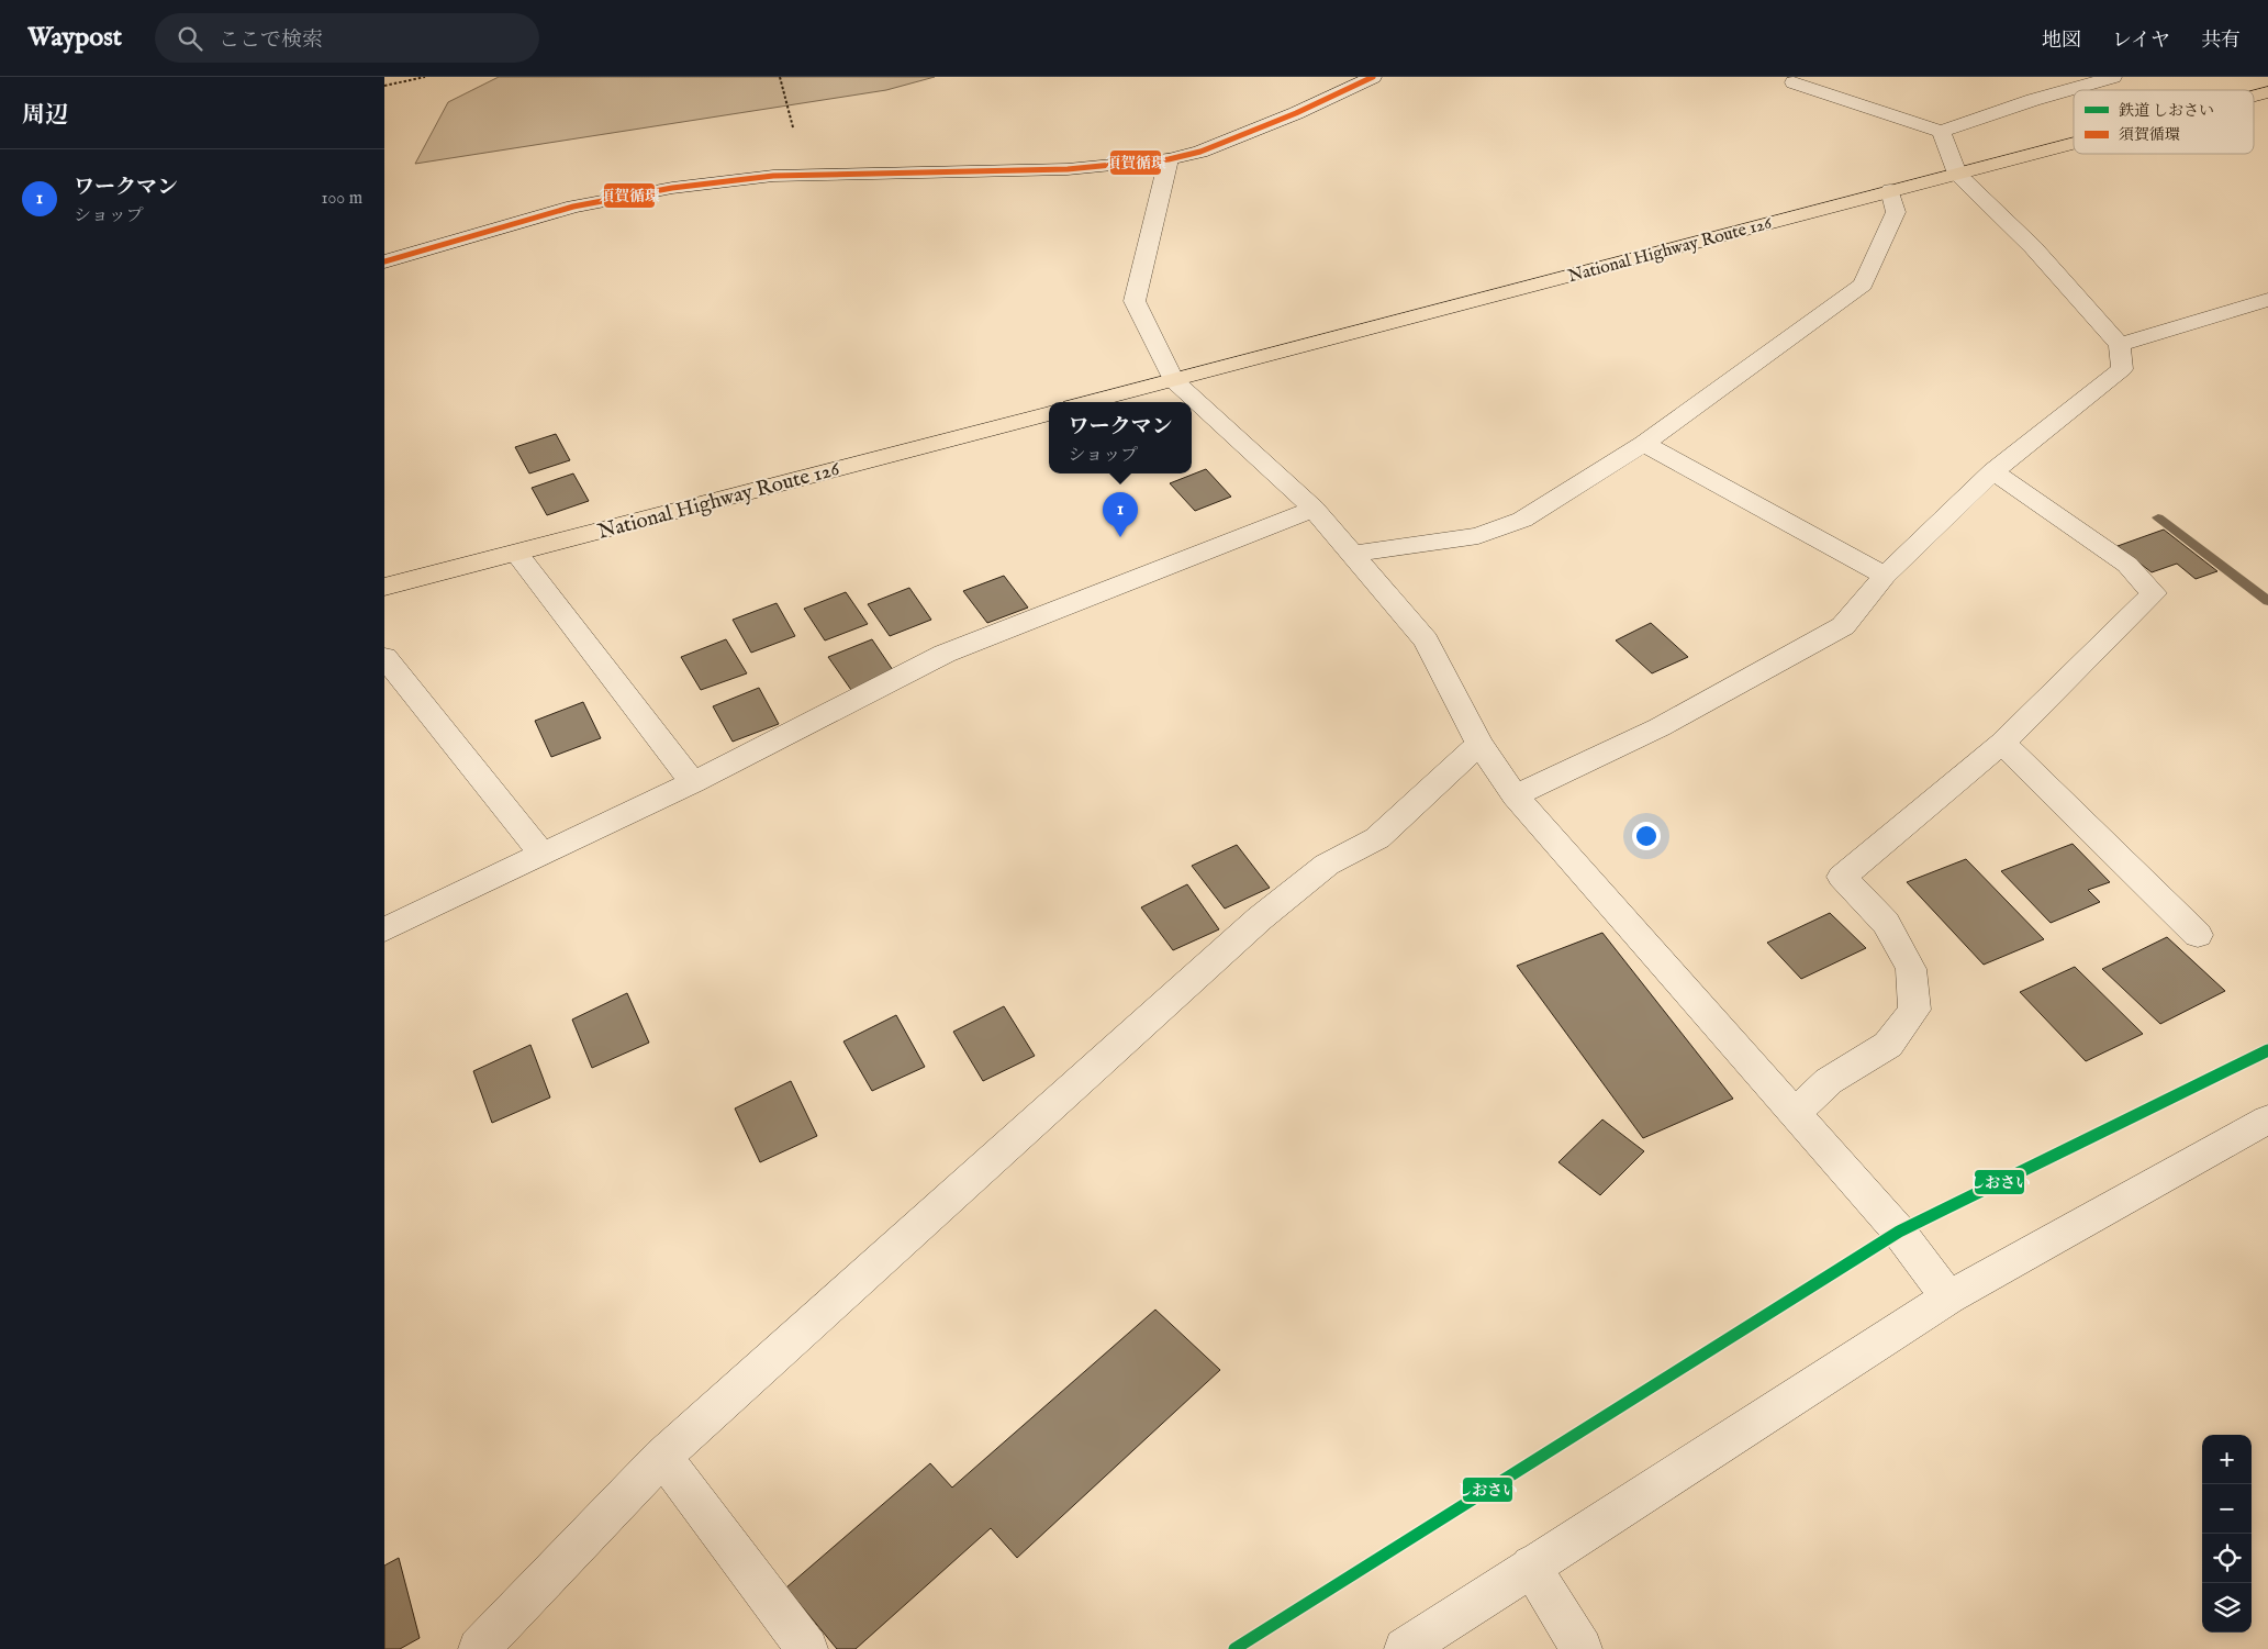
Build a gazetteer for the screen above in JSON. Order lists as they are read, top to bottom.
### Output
{
  "streets": {
    "highway": ["National Highway Route 126"]
  },
  "lines": ["transit line 須賀循環", "rail line しおさい"],
  "legend": ["鉄道 しおさい", "須賀循環"],
  "page": {
    "header": "Waypost",
    "search": "ここで検索",
    "nav": ["地図", "レイヤ", "共有"],
    "heading": "周辺",
    "list": [
      {
        "mark": "1",
        "name": "ワークマン",
        "note": "ショップ",
        "value": "100 m"
      }
    ],
    "popup": ["ワークマン", "ショップ"],
    "pins": "1",
    "map_buttons": ["+", "−"]
  }
}
